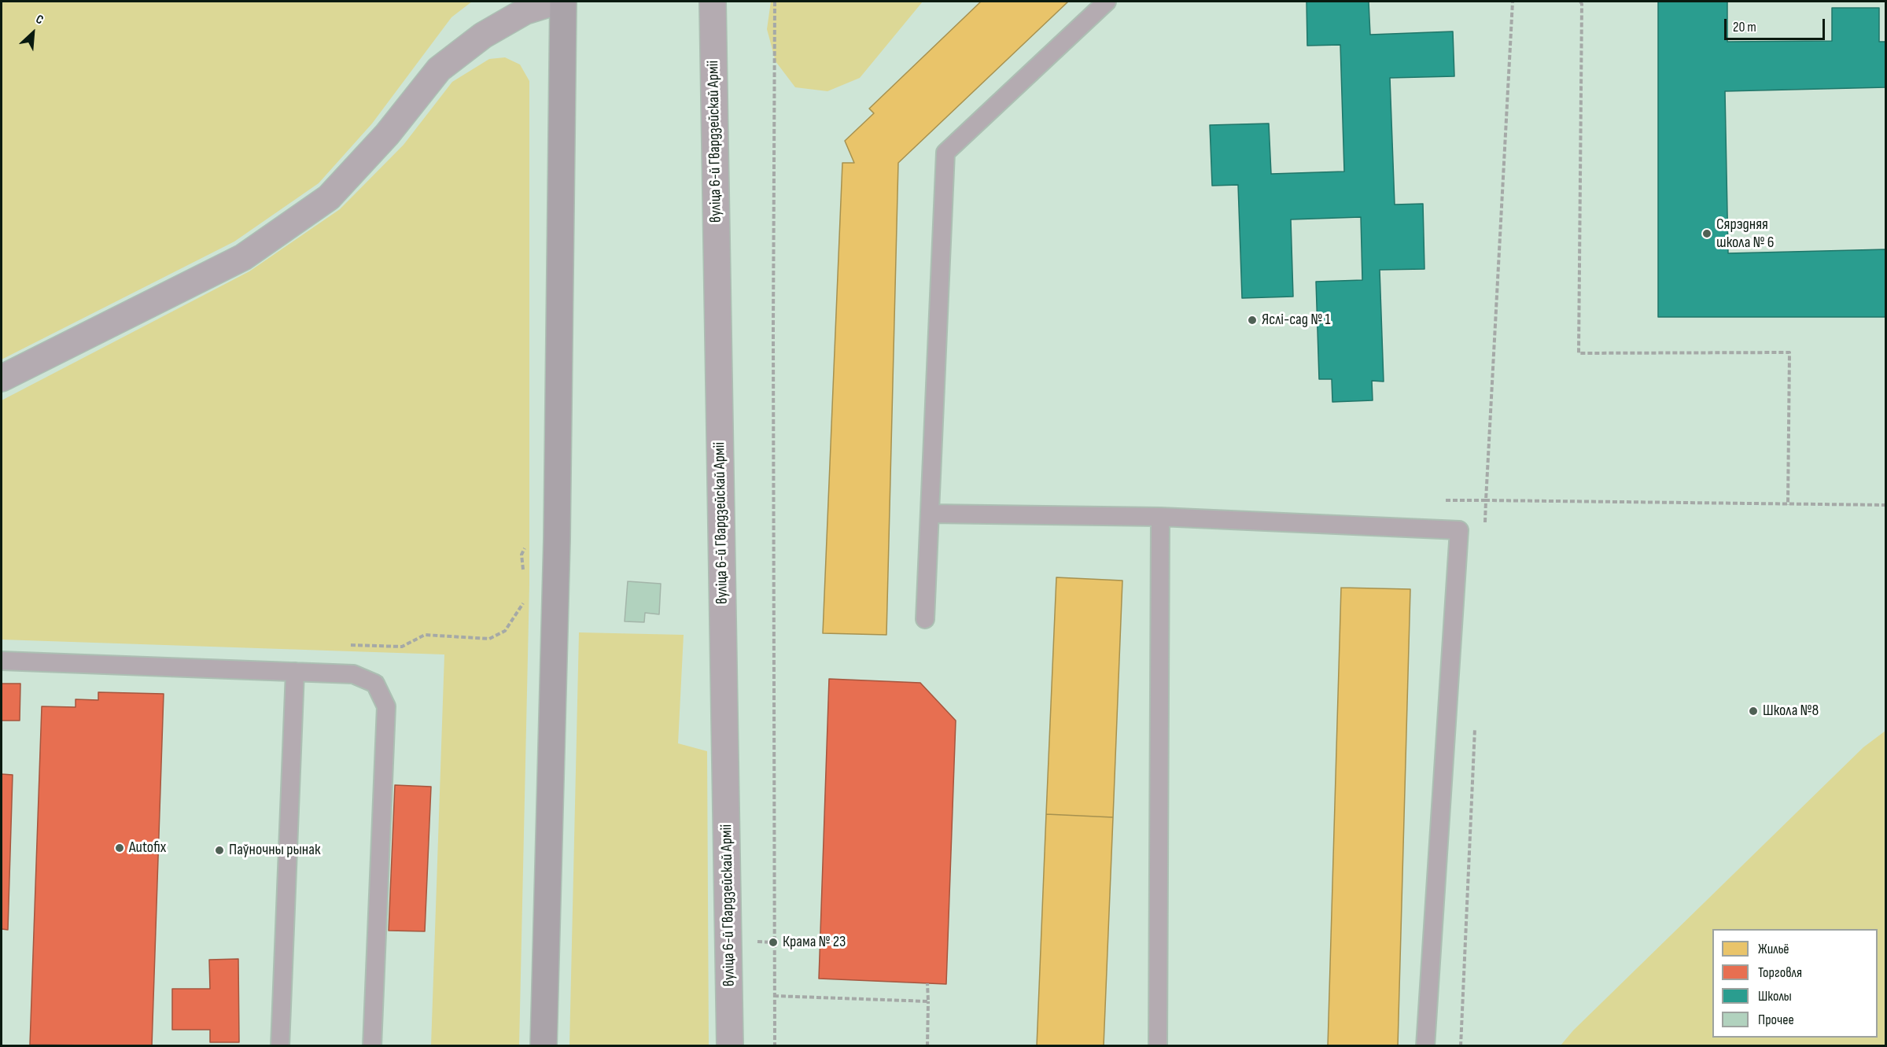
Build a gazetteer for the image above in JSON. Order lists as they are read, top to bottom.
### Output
{
  "streets": {
    "street": ["вуліца 6-й Гвардзейскай Арміі"]
  },
  "places": [
    "Сярэдняя школа № 6",
    "Яслі-сад № 1",
    "Школа №8",
    "Autofix",
    "Паўночны рынак",
    "Крама № 23"
  ],
  "legend": [
    "Жильё",
    "Торговля",
    "Школы",
    "Прочее"
  ],
  "scale_bar": "20 m",
  "north": "top right"
}
